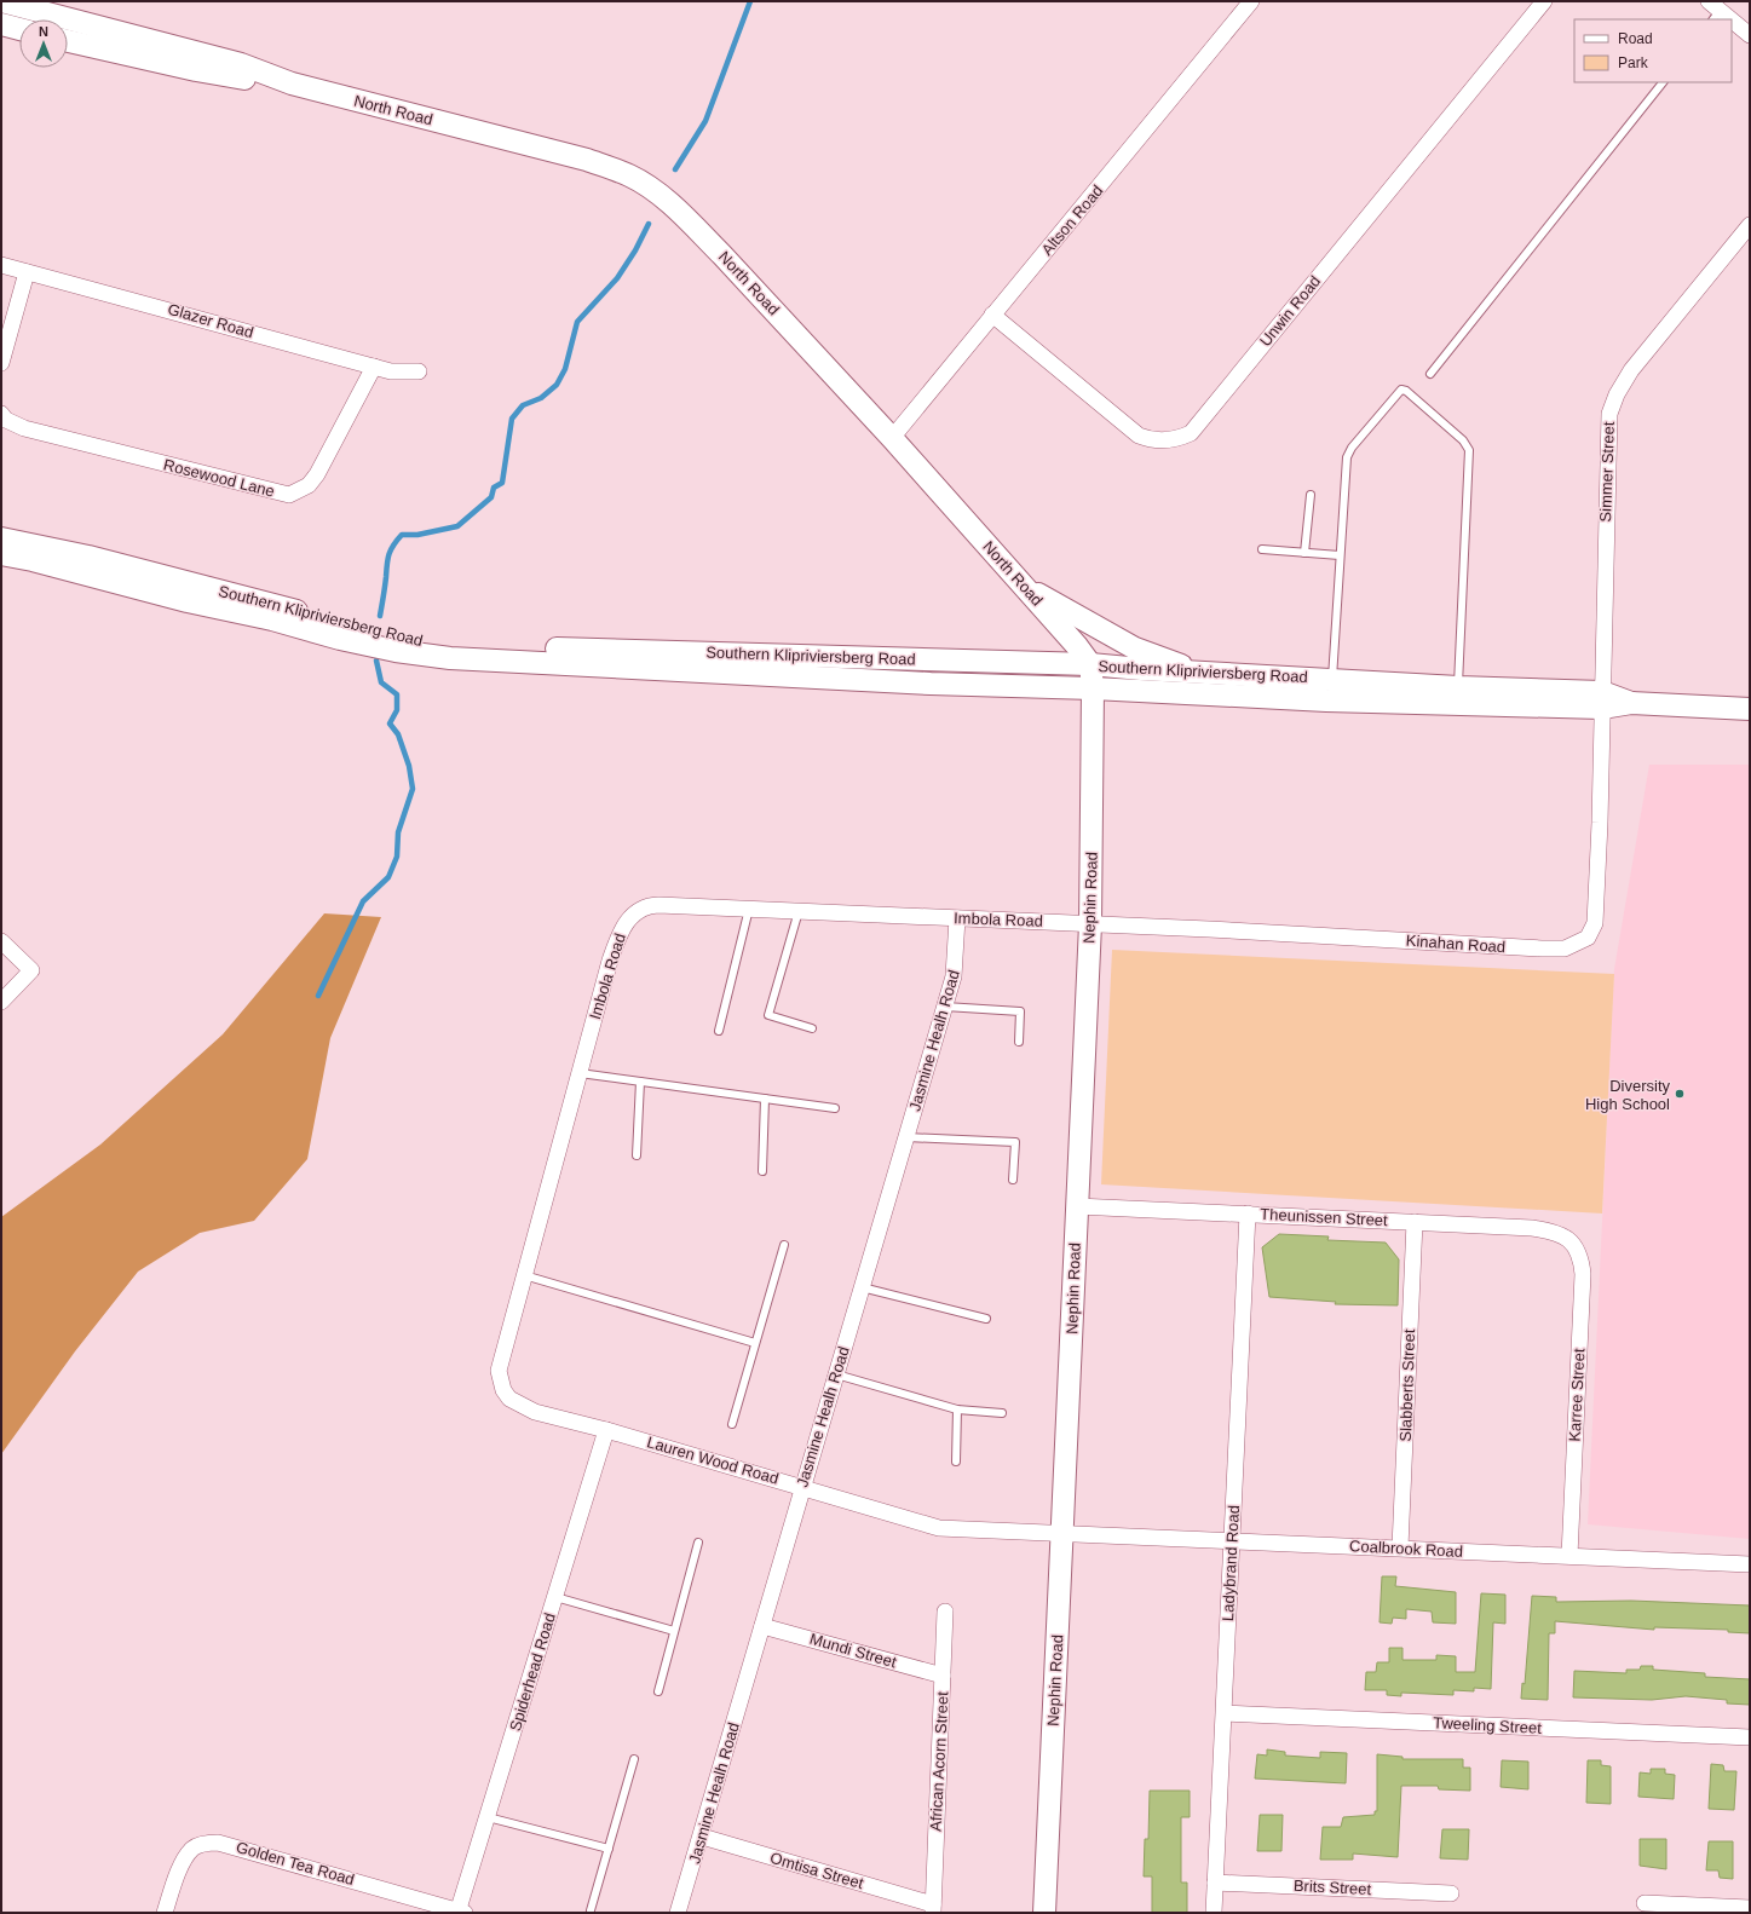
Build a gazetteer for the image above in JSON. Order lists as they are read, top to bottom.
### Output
{
  "streets": {
    "main road": ["North Road", "Southern Klipriviersberg Road", "Nephin Road"],
    "street": [
      "Altson Road",
      "Unwin Road",
      "Glazer Road",
      "Simmer Street",
      "Rosewood Lane",
      "Imbola Road",
      "Kinahan Road",
      "Jasmine Healh Road",
      "Theunissen Street",
      "Slabberts Street",
      "Karree Street",
      "Lauren Wood Road",
      "Coalbrook Road",
      "Ladybrand Road",
      "Mundi Street",
      "Spiderhead Road",
      "Tweeling Street",
      "African Acorn Street",
      "Golden Tea Road",
      "Omtisa Street",
      "Brits Street"
    ]
  },
  "crossings": [
    ["North Road", "Altson Road"],
    ["North Road", "Southern Klipriviersberg Road"],
    ["North Road", "Nephin Road"],
    ["Altson Road", "Unwin Road"],
    ["Glazer Road", "Rosewood Lane"],
    ["Simmer Street", "Southern Klipriviersberg Road"],
    ["Simmer Street", "Kinahan Road"],
    ["Southern Klipriviersberg Road", "Nephin Road"],
    ["Southern Klipriviersberg Road", "Kinahan Road"],
    ["Nephin Road", "Imbola Road"],
    ["Nephin Road", "Kinahan Road"],
    ["Nephin Road", "Theunissen Street"],
    ["Nephin Road", "Lauren Wood Road"],
    ["Nephin Road", "Coalbrook Road"],
    ["Imbola Road", "Kinahan Road"],
    ["Imbola Road", "Jasmine Healh Road"],
    ["Imbola Road", "Lauren Wood Road"],
    ["Jasmine Healh Road", "Lauren Wood Road"],
    ["Jasmine Healh Road", "Mundi Street"],
    ["Jasmine Healh Road", "Omtisa Street"],
    ["Theunissen Street", "Slabberts Street"],
    ["Theunissen Street", "Karree Street"],
    ["Theunissen Street", "Ladybrand Road"],
    ["Slabberts Street", "Coalbrook Road"],
    ["Karree Street", "Coalbrook Road"],
    ["Lauren Wood Road", "Coalbrook Road"],
    ["Lauren Wood Road", "Spiderhead Road"],
    ["Coalbrook Road", "Ladybrand Road"],
    ["Ladybrand Road", "Tweeling Street"],
    ["Ladybrand Road", "Brits Street"],
    ["Mundi Street", "African Acorn Street"],
    ["Spiderhead Road", "Golden Tea Road"],
    ["African Acorn Street", "Omtisa Street"]
  ],
  "places": ["Diversity High School"],
  "legend": ["Road", "Park"],
  "north": "top"
}
